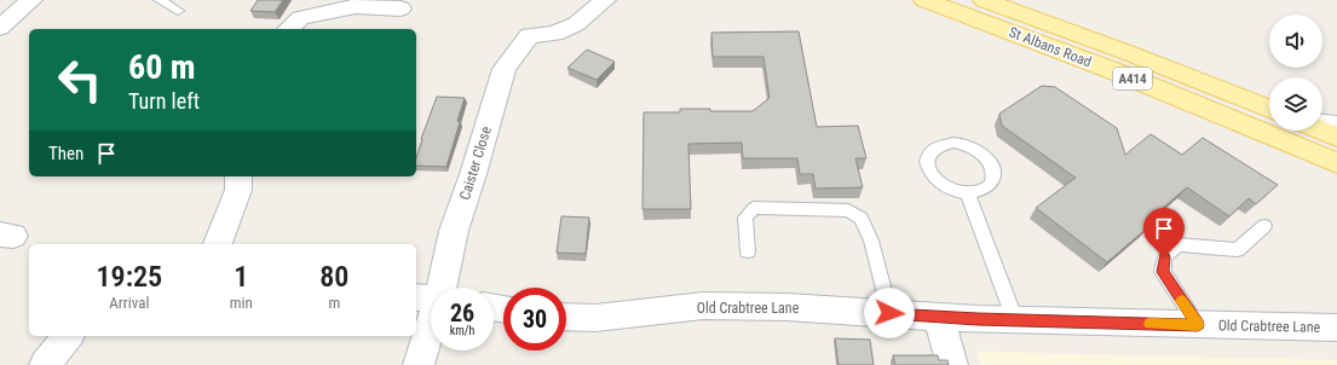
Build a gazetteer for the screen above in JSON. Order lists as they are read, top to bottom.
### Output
{
  "streets": {
    "main road": ["St Albans Road", "A414"],
    "street": ["Caister Close", "Old Crabtree Lane"]
  },
  "page": {
    "turn": ["60 m", "Turn left"],
    "then": "Then",
    "eta": [
      "19:25",
      "Arrival",
      "1",
      "min",
      "80",
      "m"
    ],
    "speed": "26 km/h",
    "limit": "30"
  }
}
